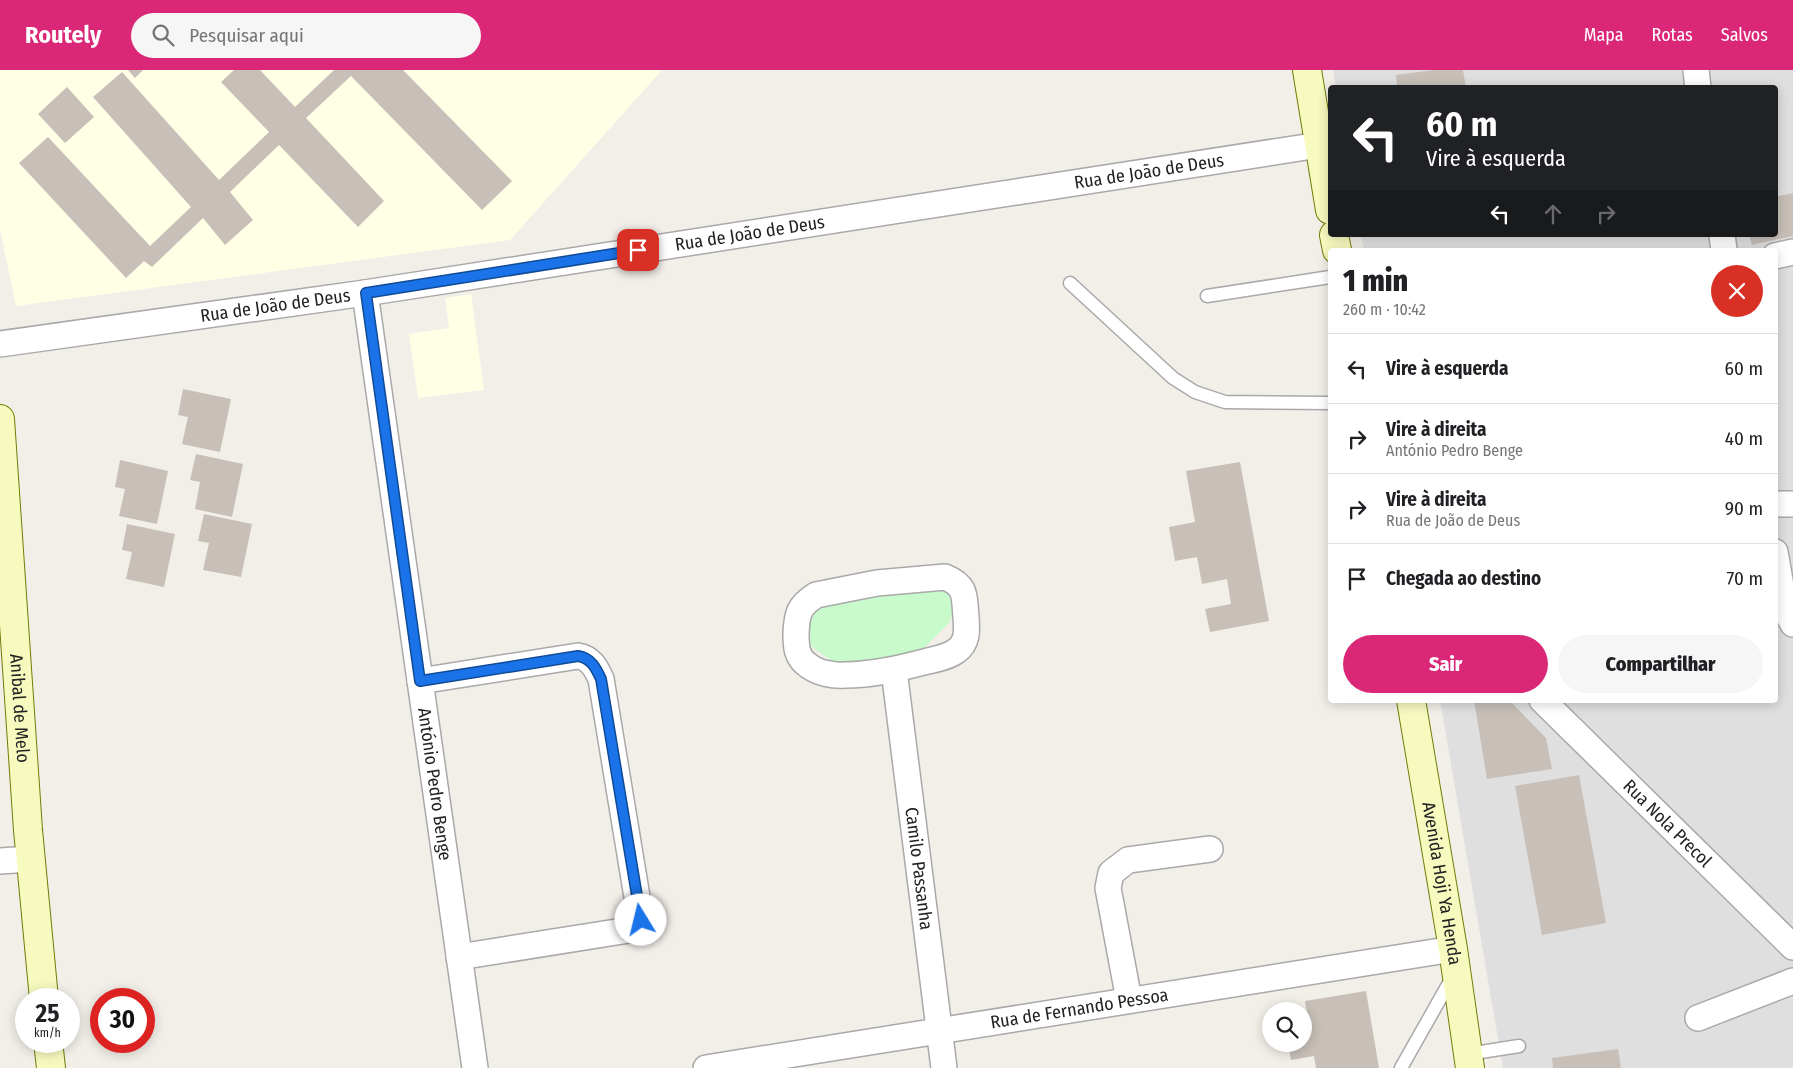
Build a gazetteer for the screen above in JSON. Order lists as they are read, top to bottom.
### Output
{
  "streets": {
    "street": [
      "Rua de João de Deus",
      "Anibal de Melo",
      "António Pedro Benge",
      "Rua Nola Precol",
      "Camilo Passanha",
      "Avenida Hoji Ya Henda",
      "Rua de Fernando Pessoa"
    ]
  },
  "crossings": [
    ["Rua de João de Deus", "António Pedro Benge"],
    ["Camilo Passanha", "Rua de Fernando Pessoa"],
    ["Avenida Hoji Ya Henda", "Rua de Fernando Pessoa"]
  ],
  "page": {
    "header": "Routely",
    "search": "Pesquisar aqui",
    "nav": ["Mapa", "Rotas", "Salvos"],
    "turn": ["60 m", "Vire à esquerda"],
    "heading": ["1 min", "260 m · 10:42"],
    "list": [
      {
        "name": "Vire à esquerda",
        "value": "60 m"
      },
      {
        "name": "Vire à direita",
        "note": "António Pedro Benge",
        "value": "40 m"
      },
      {
        "name": "Vire à direita",
        "note": "Rua de João de Deus",
        "value": "90 m"
      },
      {
        "name": "Chegada ao destino",
        "value": "70 m"
      }
    ],
    "buttons": ["Sair", "Compartilhar"],
    "speed": "25 km/h",
    "limit": "30"
  }
}
